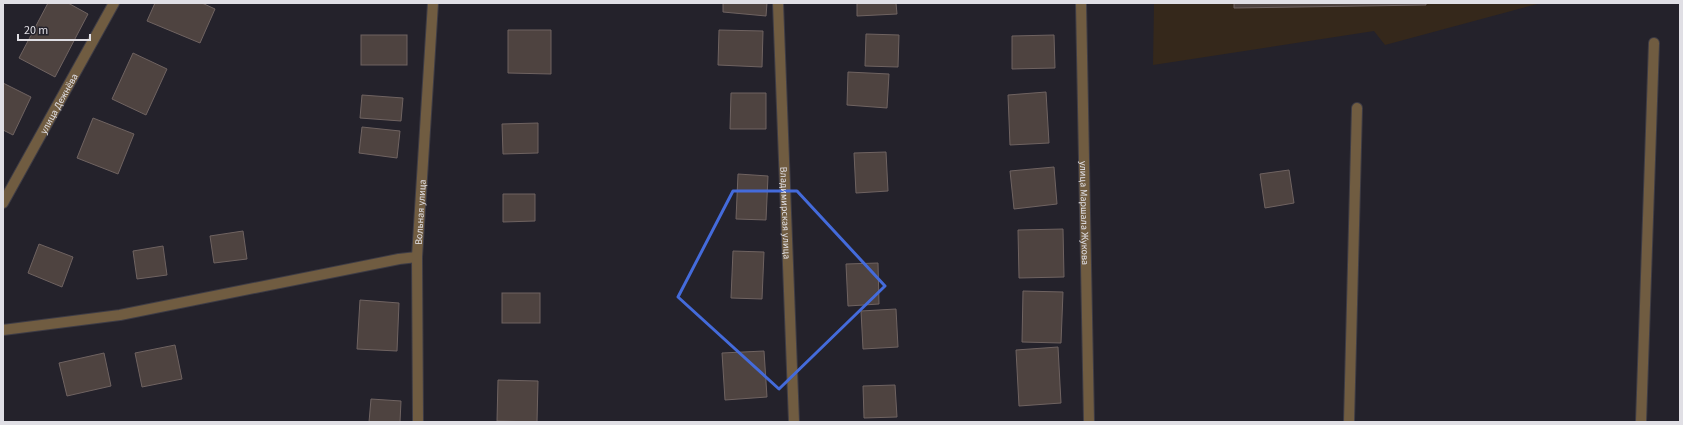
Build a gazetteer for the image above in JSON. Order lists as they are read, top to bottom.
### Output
{
  "streets": {
    "street": [
      "улица Дежнёва",
      "Вольная улица",
      "Владимирская улица",
      "улица Маршала Жукова"
    ]
  },
  "scale_bar": "20 m"
}
